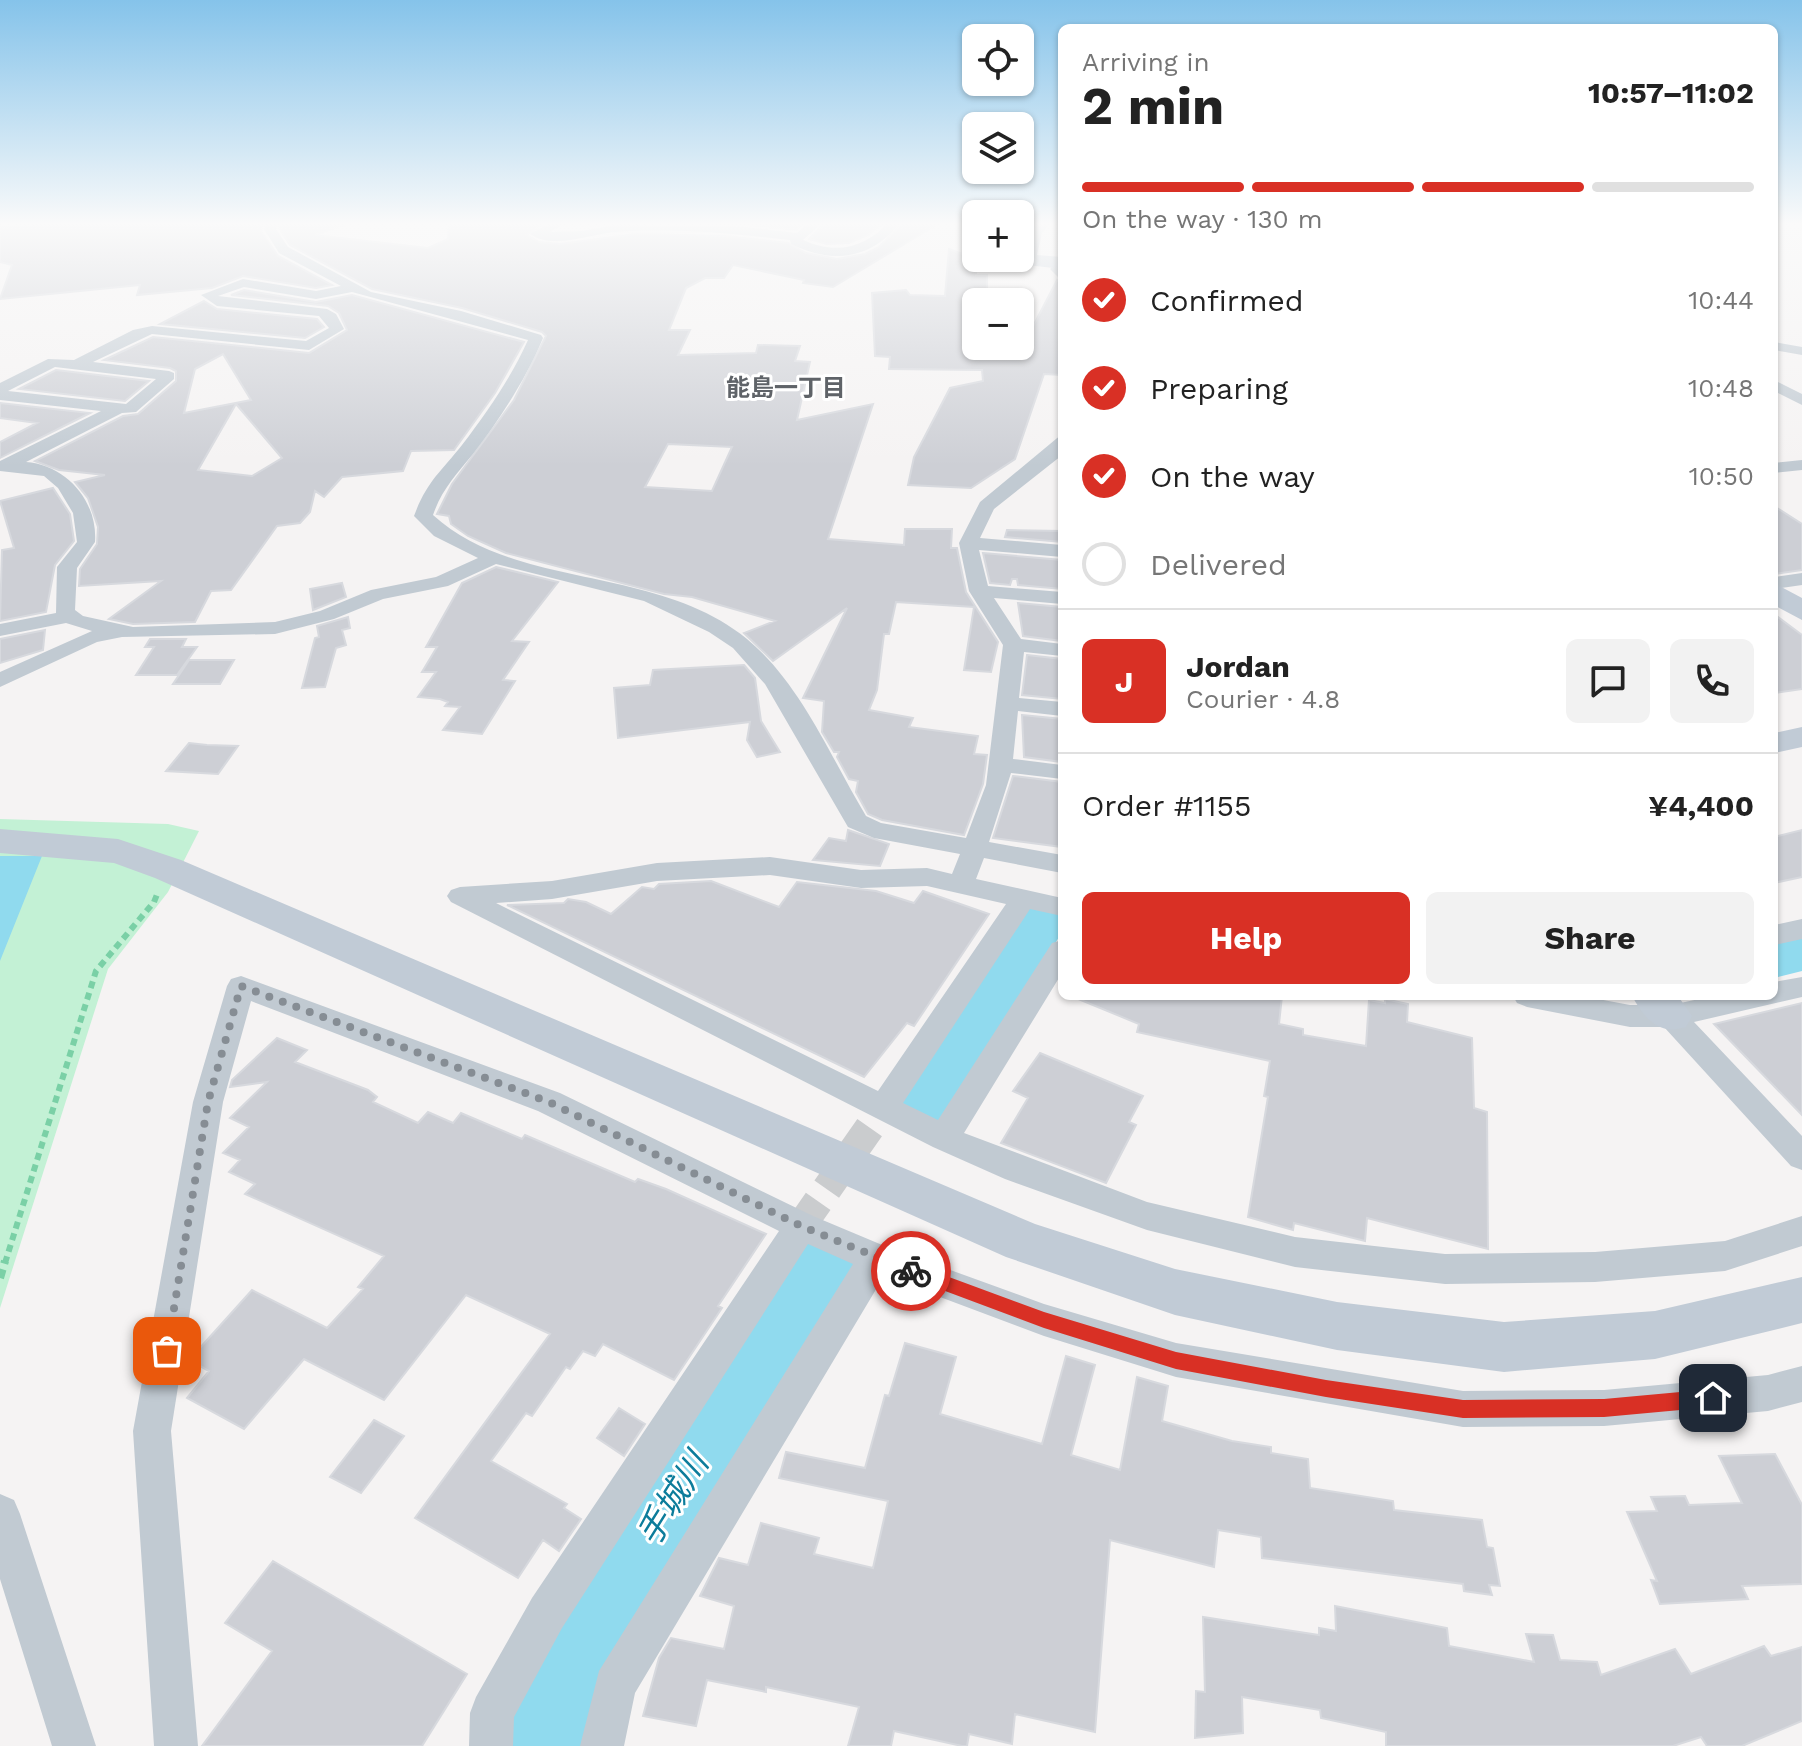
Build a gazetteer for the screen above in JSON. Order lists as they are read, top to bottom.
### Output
{
  "districts": ["能島一丁目"],
  "water": ["手城川"],
  "page": {
    "map_buttons": ["+", "−"],
    "heading": ["2 min", "Arriving in", "10:57–11:02"],
    "panel": [
      "Jordan",
      "Courier · 4.8",
      "Order #1155",
      "¥4,400"
    ],
    "bar": "On the way · 130 m",
    "list": [
      ["Confirmed", "10:44"],
      ["Preparing", "10:48"],
      ["On the way", "10:50"],
      "Delivered"
    ],
    "round": "J",
    "buttons": ["Help", "Share"]
  }
}
